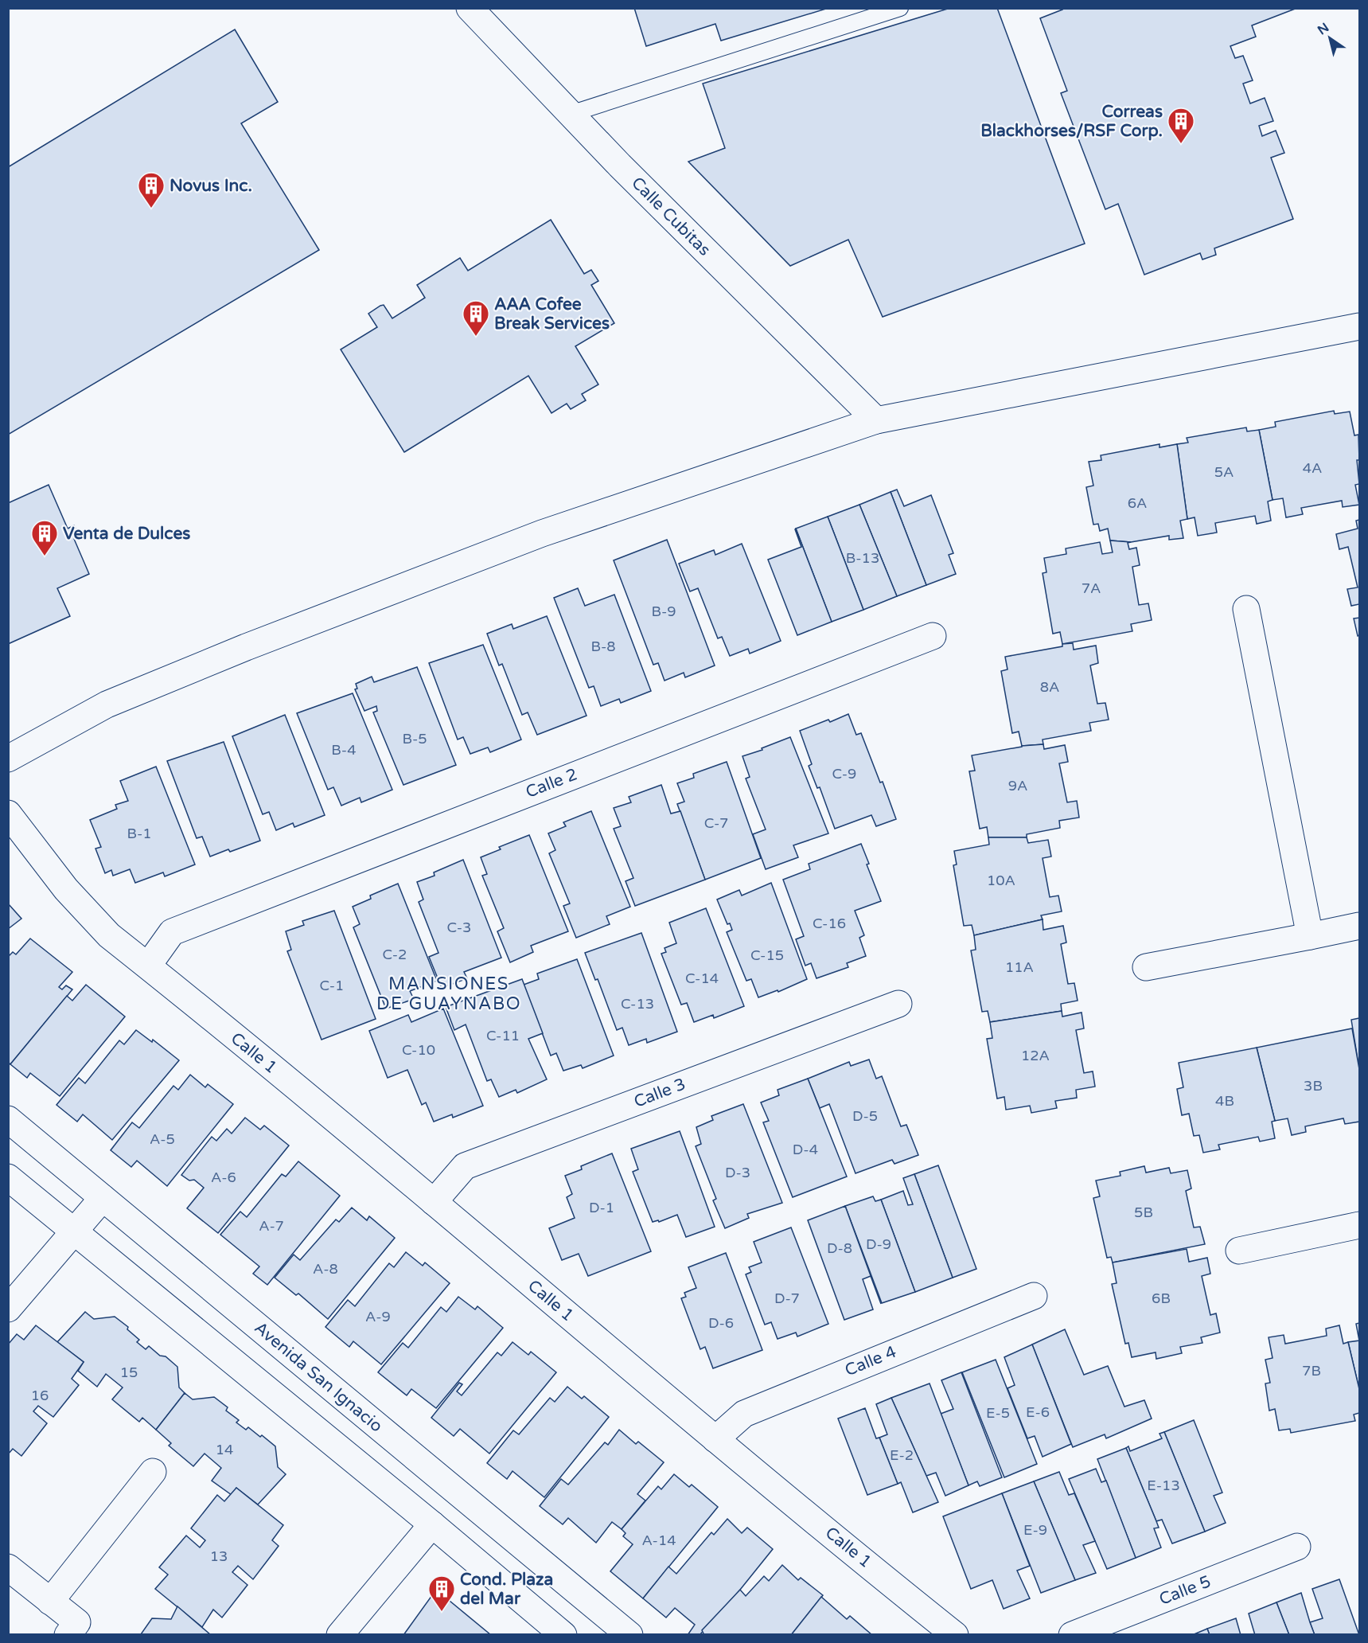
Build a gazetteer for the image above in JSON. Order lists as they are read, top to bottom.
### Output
{
  "streets": {
    "street": [
      "Calle Cubitas",
      "Calle 2",
      "Calle 1",
      "Calle 3",
      "Calle 4",
      "Avenida San Ignacio",
      "Calle 5"
    ]
  },
  "crossings": [
    ["Calle 2", "Calle 1"],
    ["Calle 1", "Calle 3"],
    ["Calle 1", "Calle 4"]
  ],
  "districts": ["MANSIONES DE GUAYNABO"],
  "places": {
    "building": [
      "Correas Blackhorses/RSF Corp.",
      "Novus Inc.",
      "AAA Cofee Break Services",
      "Venta de Dulces",
      "Cond. Plaza del Mar"
    ]
  },
  "house_numbers": [
    "4A",
    "5A",
    "6A",
    "B-13",
    "7A",
    "B-9",
    "B-8",
    "8A",
    "B-5",
    "B-4",
    "C-9",
    "9A",
    "C-7",
    "B-1",
    "10A",
    "C-16",
    "C-3",
    "C-2",
    "C-15",
    "11A",
    "C-14",
    "C-1",
    "C-13",
    "C-11",
    "C-10",
    "12A",
    "3B",
    "4B",
    "D-5",
    "A-5",
    "D-4",
    "D-3",
    "A-6",
    "D-1",
    "5B",
    "A-7",
    "D-9",
    "D-8",
    "A-8",
    "D-7",
    "6B",
    "A-9",
    "D-6",
    "7B",
    "15",
    "16",
    "E-6",
    "E-5",
    "14",
    "E-2",
    "E-13",
    "E-9",
    "A-14",
    "13"
  ],
  "north": "top left"
}
